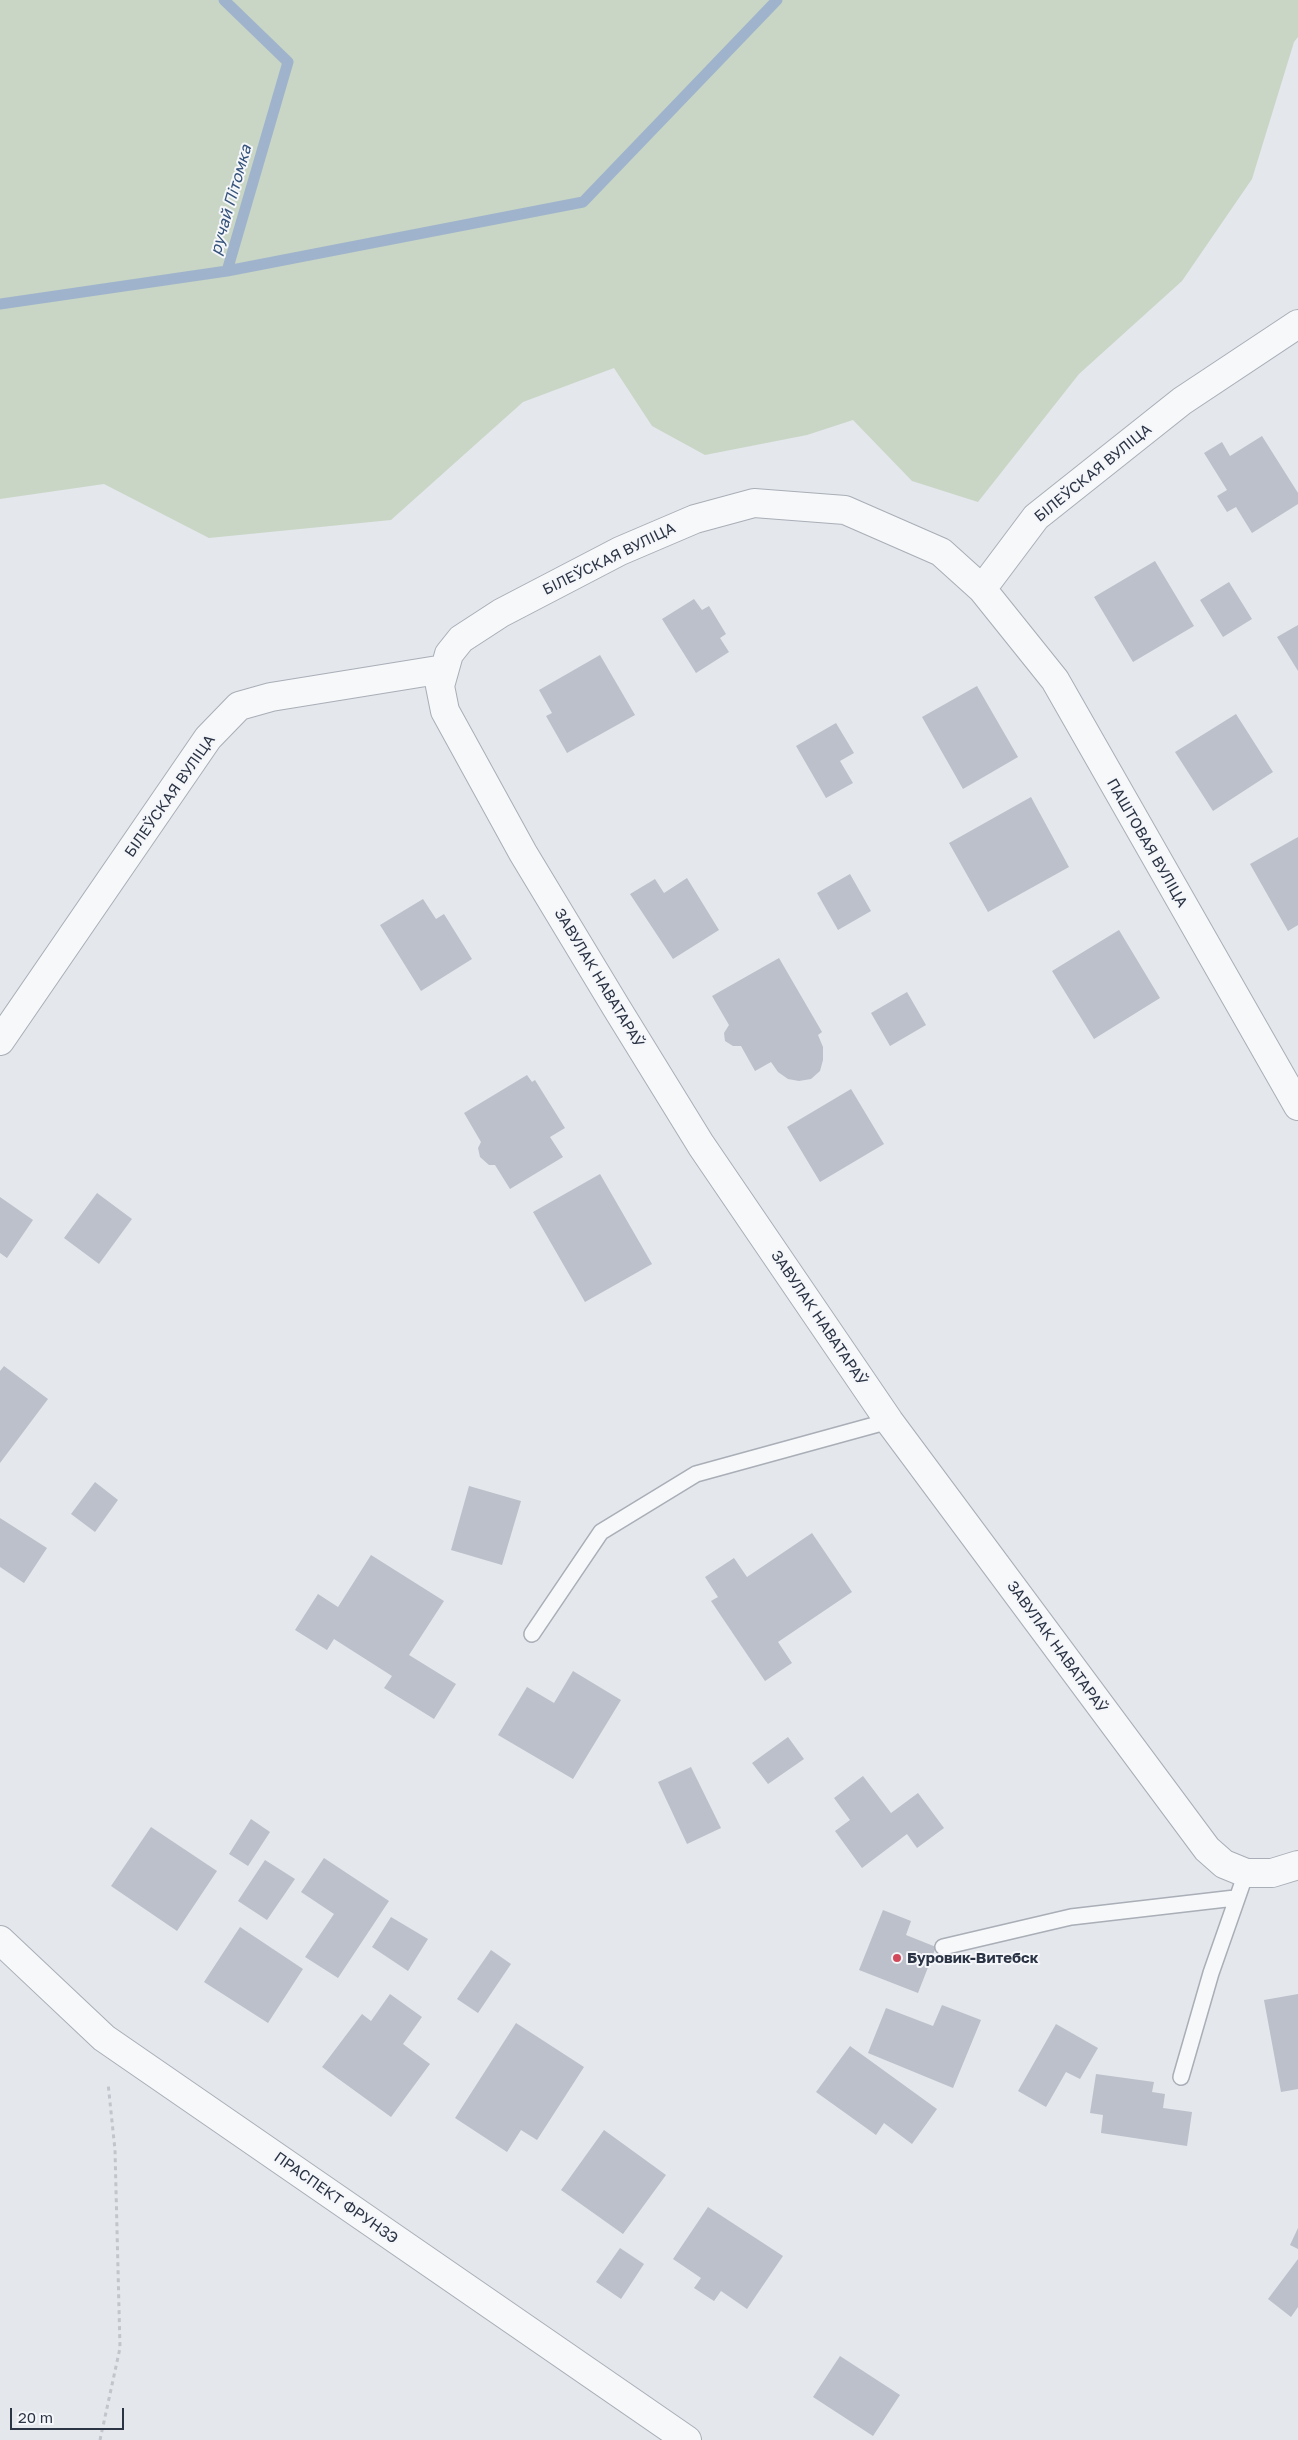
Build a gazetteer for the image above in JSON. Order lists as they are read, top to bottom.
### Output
{
  "streets": {
    "street": [
      "БІЛЕЎСКАЯ ВУЛІЦА",
      "ПАШТОВАЯ ВУЛІЦА",
      "ЗАВУЛАК НАВАТАРАЎ",
      "ПРАСПЕКТ ФРУНЗЭ"
    ]
  },
  "crossings": [
    ["БІЛЕЎСКАЯ ВУЛІЦА", "ПАШТОВАЯ ВУЛІЦА"],
    ["БІЛЕЎСКАЯ ВУЛІЦА", "ЗАВУЛАК НАВАТАРАЎ"]
  ],
  "water": ["ручай Пітомка"],
  "places": ["Буровик-Витебск"],
  "scale_bar": "20 m"
}
